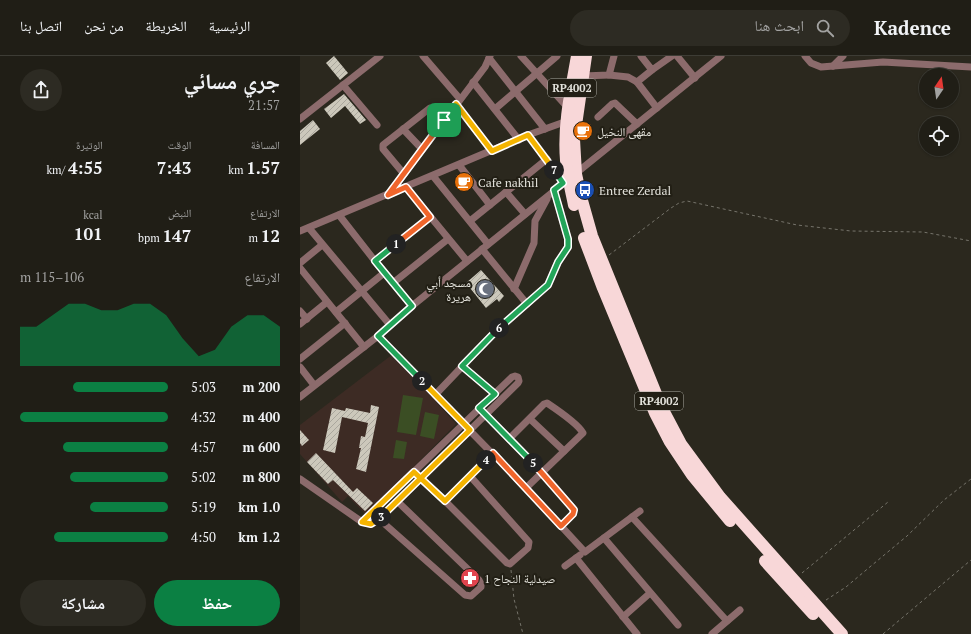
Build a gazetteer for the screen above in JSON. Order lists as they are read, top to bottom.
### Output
{
  "streets": {
    "highway": ["RP4002"]
  },
  "places": {
    "cafe": ["مقهى النخيل", "Cafe nakhil"],
    "bus stop": ["Entree Zerdal"],
    "mosque": ["مسجد أبي هريرة"],
    "pharmacy": ["صيدلية النجاح 1"]
  },
  "north": "top",
  "page": {
    "header": "Kadence",
    "search": "ابحث هنا",
    "nav": [
      "الرئيسية",
      "الخريطة",
      "من نحن",
      "اتصل بنا"
    ],
    "heading": ["جري مسائي", "21:57"],
    "stats": [
      ["المسافة", "1.57 km"],
      ["الوقت", "7:43"],
      ["الوتيرة", "4:55 /km"],
      ["الارتفاع", "12 m"],
      ["النبض", "147 bpm"],
      ["kcal", "101"]
    ],
    "pins": [
      "7",
      "1",
      "6",
      "2",
      "4",
      "5",
      "3"
    ],
    "chart": ["الارتفاع", "106–115 m"],
    "list": [
      {
        "name": "200 m",
        "note": "5:03"
      },
      {
        "name": "400 m",
        "note": "4:32"
      },
      {
        "name": "600 m",
        "note": "4:57"
      },
      {
        "name": "800 m",
        "note": "5:02"
      },
      {
        "name": "1.0 km",
        "note": "5:19"
      },
      {
        "name": "1.2 km",
        "note": "4:50"
      }
    ],
    "buttons": ["حفظ", "مشاركة"]
  }
}
